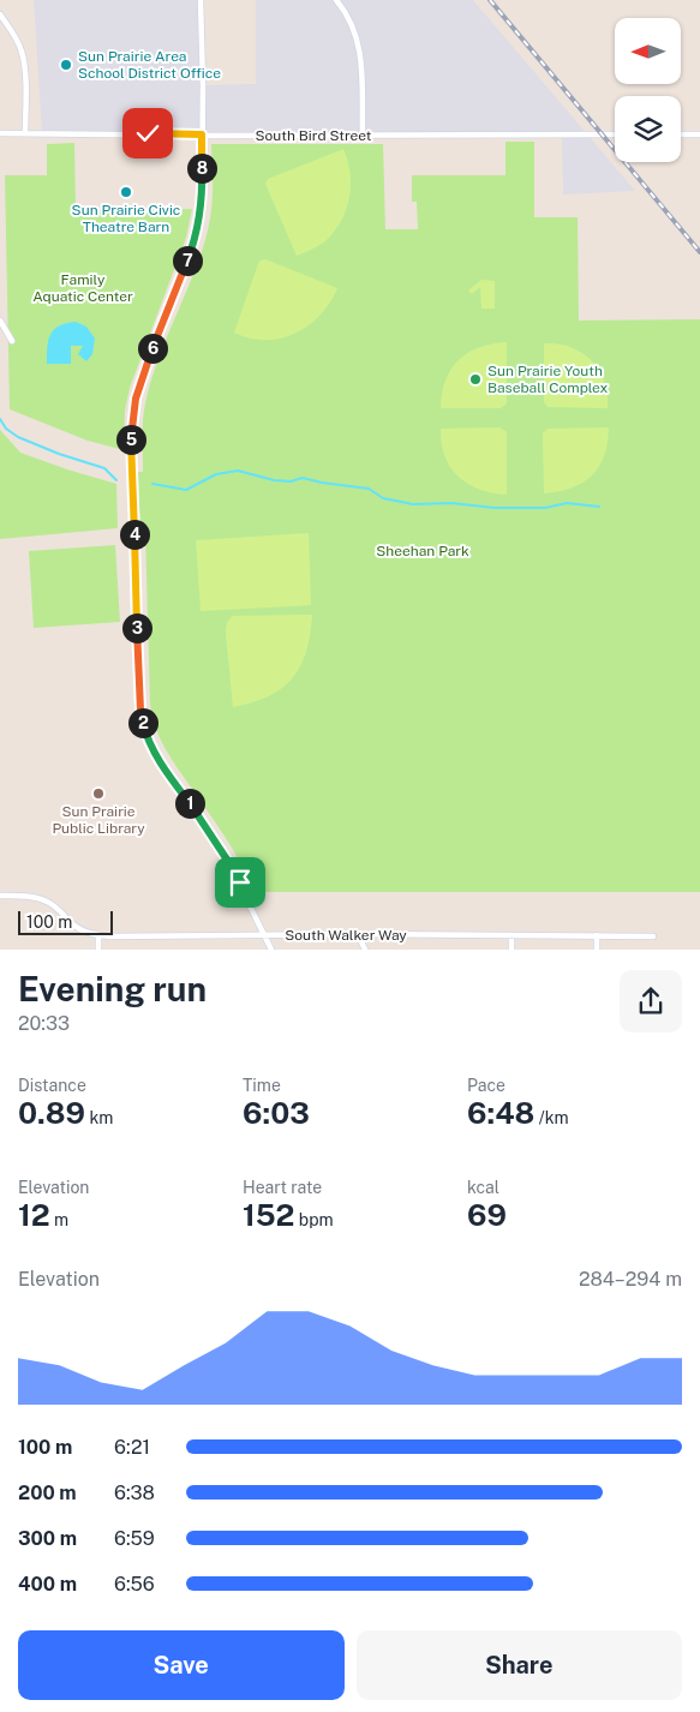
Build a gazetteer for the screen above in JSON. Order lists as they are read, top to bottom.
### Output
{
  "streets": {
    "street": ["South Bird Street", "South Walker Way"]
  },
  "parks": ["Family Aquatic Center", "Sheehan Park"],
  "places": [
    "Sun Prairie Area School District Office",
    "Sun Prairie Civic Theatre Barn",
    "Sun Prairie Youth Baseball Complex",
    "Sun Prairie Public Library"
  ],
  "scale_bar": "100 m",
  "north": "left",
  "page": {
    "pins": [
      "8",
      "7",
      "6",
      "5",
      "4",
      "3",
      "2",
      "1"
    ],
    "scale": "100 m",
    "heading": ["Evening run", "20:33"],
    "stats": [
      ["Distance", "0.89 km"],
      ["Time", "6:03"],
      ["Pace", "6:48 /km"],
      ["Elevation", "12 m"],
      ["Heart rate", "152 bpm"],
      ["kcal", "69"]
    ],
    "chart": ["Elevation", "284–294 m"],
    "list": [
      {
        "name": "100 m",
        "note": "6:21"
      },
      {
        "name": "200 m",
        "note": "6:38"
      },
      {
        "name": "300 m",
        "note": "6:59"
      },
      {
        "name": "400 m",
        "note": "6:56"
      }
    ],
    "buttons": ["Save", "Share"]
  }
}
